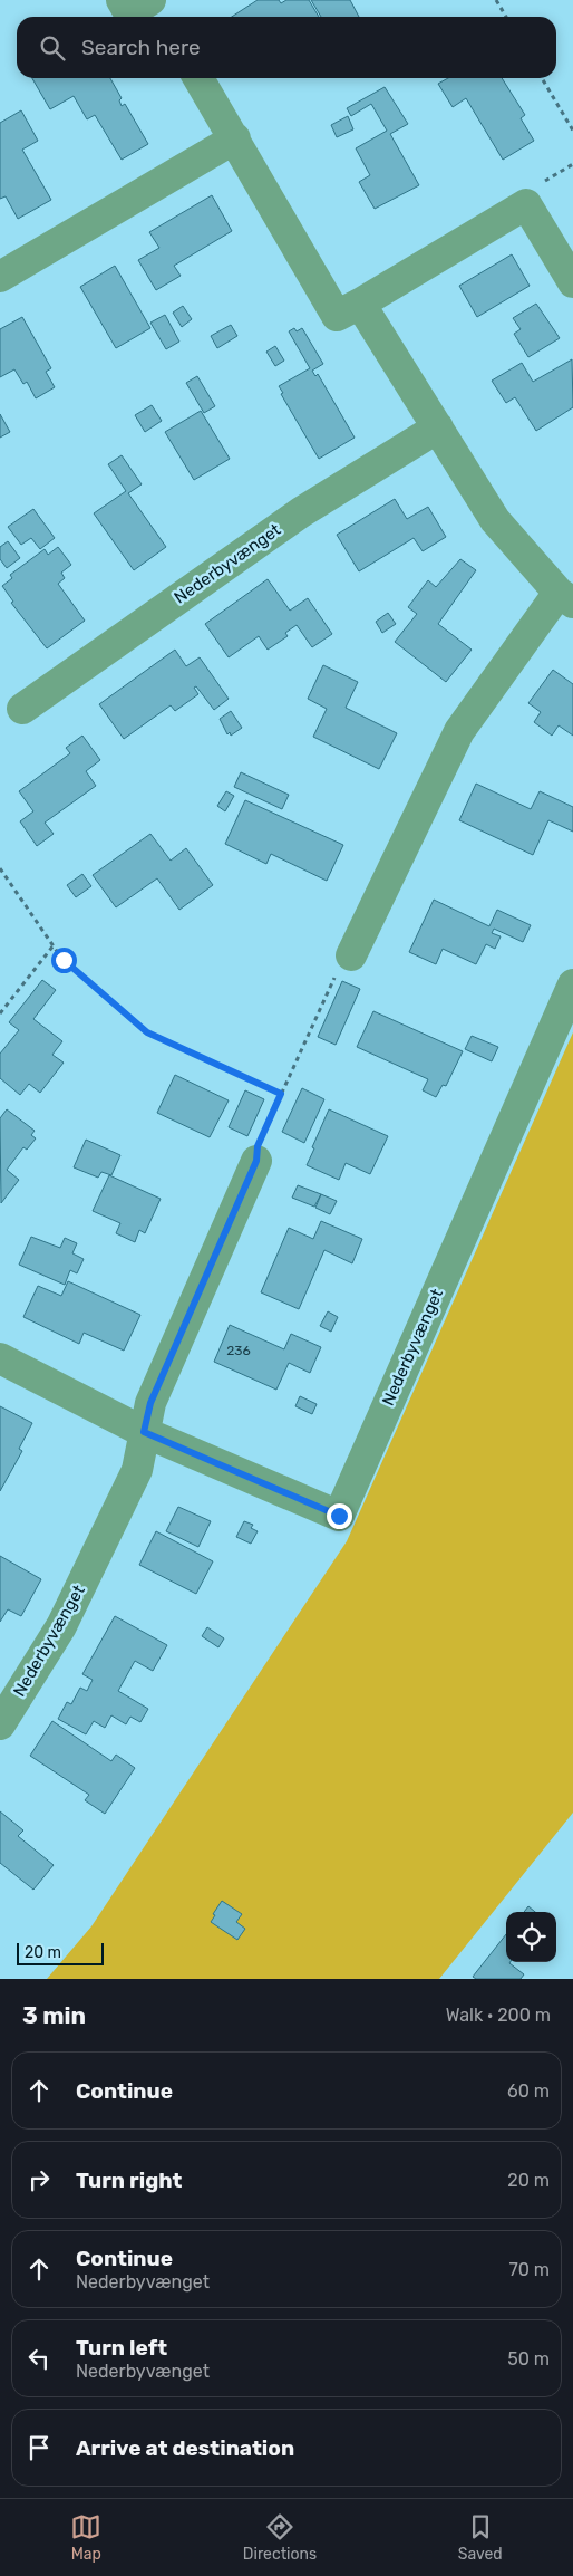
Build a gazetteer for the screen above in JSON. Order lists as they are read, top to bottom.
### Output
{
  "streets": {
    "street": ["Nederbyvænget"]
  },
  "house_numbers": ["236"],
  "scale_bar": "20 m",
  "page": {
    "search": "Search here",
    "scale": "20 m",
    "heading": ["3 min", "Walk · 200 m"],
    "list": [
      ["Continue", "60 m"],
      ["Turn right", "20 m"],
      ["Continue", "Nederbyvænget", "70 m"],
      ["Turn left", "Nederbyvænget", "50 m"],
      "Arrive at destination"
    ],
    "nav": ["Map", "Directions", "Saved"]
  }
}
